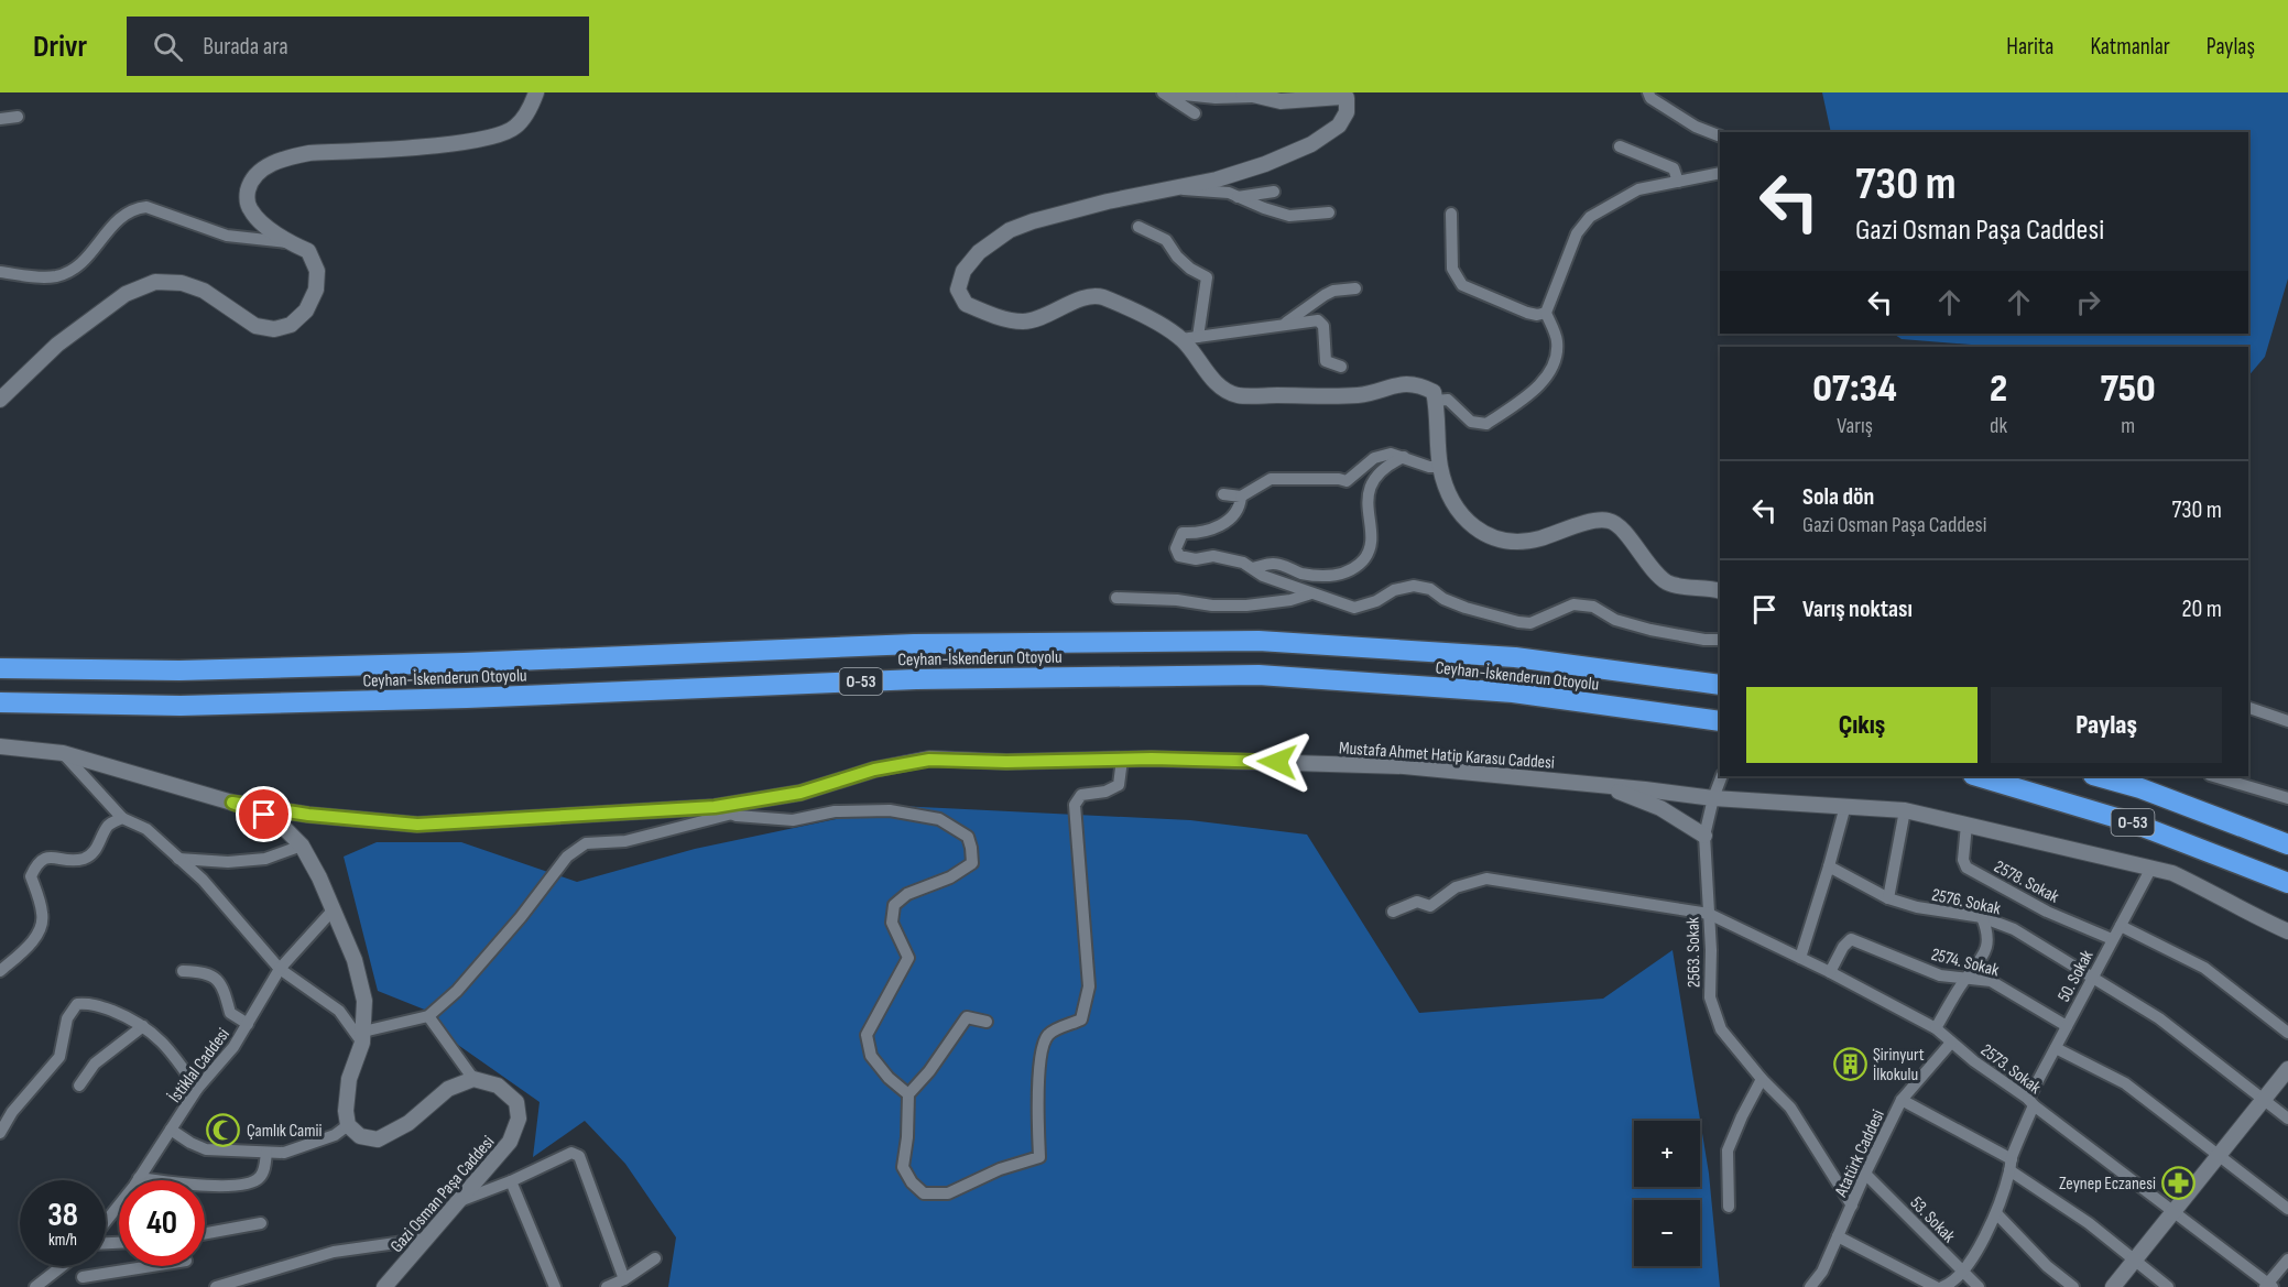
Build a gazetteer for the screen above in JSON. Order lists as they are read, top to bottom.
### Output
{
  "streets": {
    "highway": ["Ceyhan-İskenderun Otoyolu", "O-53"],
    "street": [
      "Mustafa Ahmet Hatip Karasu Caddesi",
      "2578. Sokak",
      "2576. Sokak",
      "2563. Sokak",
      "2574. Sokak",
      "50. Sokak",
      "İstiklal Caddesi",
      "2573. Sokak",
      "Atatürk Caddesi",
      "Gazi Osman Paşa Caddesi",
      "53. Sokak"
    ]
  },
  "crossings": [
    ["Mustafa Ahmet Hatip Karasu Caddesi", "2578. Sokak"],
    ["Mustafa Ahmet Hatip Karasu Caddesi", "2563. Sokak"],
    ["Mustafa Ahmet Hatip Karasu Caddesi", "50. Sokak"],
    ["2578. Sokak", "50. Sokak"],
    ["2576. Sokak", "50. Sokak"],
    ["2563. Sokak", "2573. Sokak"],
    ["2563. Sokak", "Atatürk Caddesi"],
    ["2574. Sokak", "50. Sokak"],
    ["2574. Sokak", "2573. Sokak"],
    ["50. Sokak", "2573. Sokak"],
    ["50. Sokak", "53. Sokak"],
    ["2573. Sokak", "Atatürk Caddesi"],
    ["Atatürk Caddesi", "53. Sokak"]
  ],
  "places": {
    "building": ["Şirinyurt İlkokulu"],
    "mosque": ["Çamlık Camii"],
    "pharmacy": ["Zeynep Eczanesi"]
  },
  "page": {
    "header": "Drivr",
    "search": "Burada ara",
    "nav": ["Harita", "Katmanlar", "Paylaş"],
    "turn": ["730 m", "Gazi Osman Paşa Caddesi"],
    "eta": [
      "07:34",
      "Varış",
      "2",
      "dk",
      "750",
      "m"
    ],
    "list": [
      {
        "name": "Sola dön",
        "note": "Gazi Osman Paşa Caddesi",
        "value": "730 m"
      },
      {
        "name": "Varış noktası",
        "value": "20 m"
      }
    ],
    "buttons": ["Çıkış", "Paylaş"],
    "map_buttons": ["+", "−"],
    "speed": "38 km/h",
    "limit": "40"
  }
}
